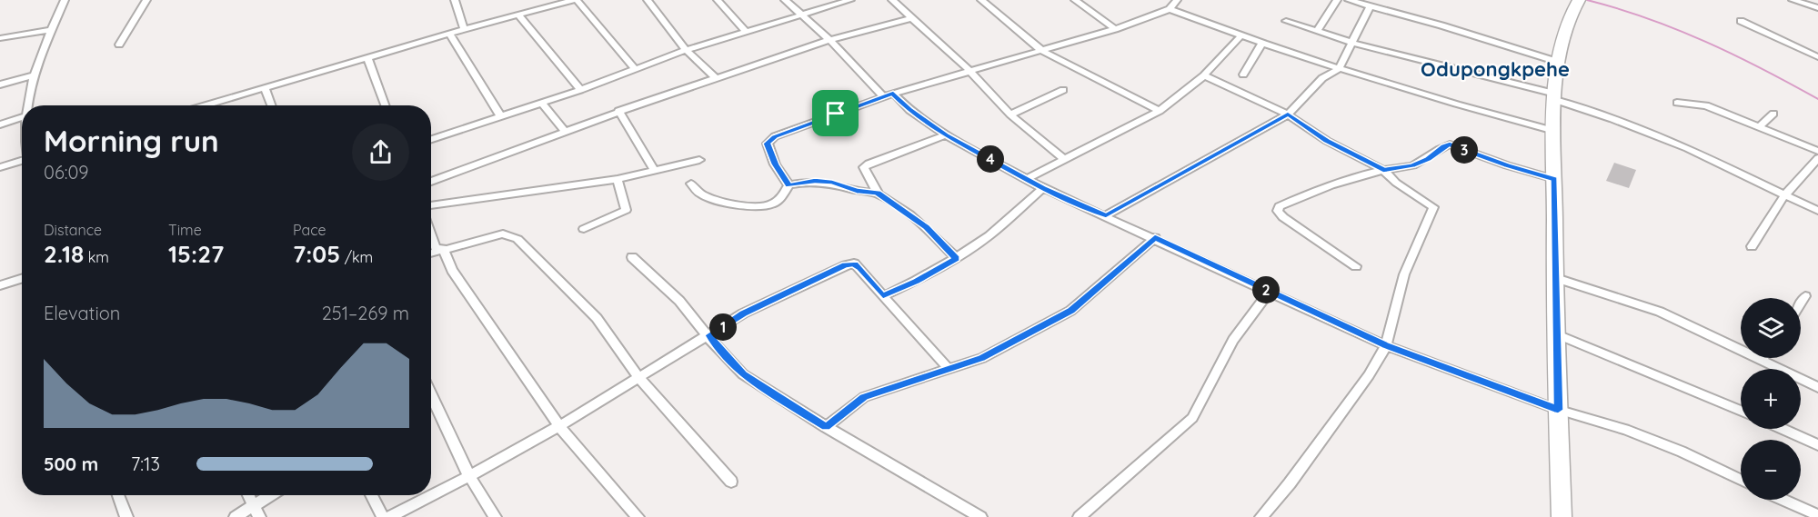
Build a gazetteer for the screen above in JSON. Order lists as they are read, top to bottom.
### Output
{
  "districts": ["Odupongkpehe"],
  "page": {
    "heading": ["Morning run", "06:09"],
    "pins": [
      "3",
      "4",
      "2",
      "1"
    ],
    "stats": [
      ["Distance", "2.18 km"],
      ["Time", "15:27"],
      ["Pace", "7:05 /km"]
    ],
    "chart": ["Elevation", "251–269 m"],
    "map_buttons": ["+", "−"],
    "list": [
      {
        "name": "500 m",
        "note": "7:13"
      }
    ]
  }
}
